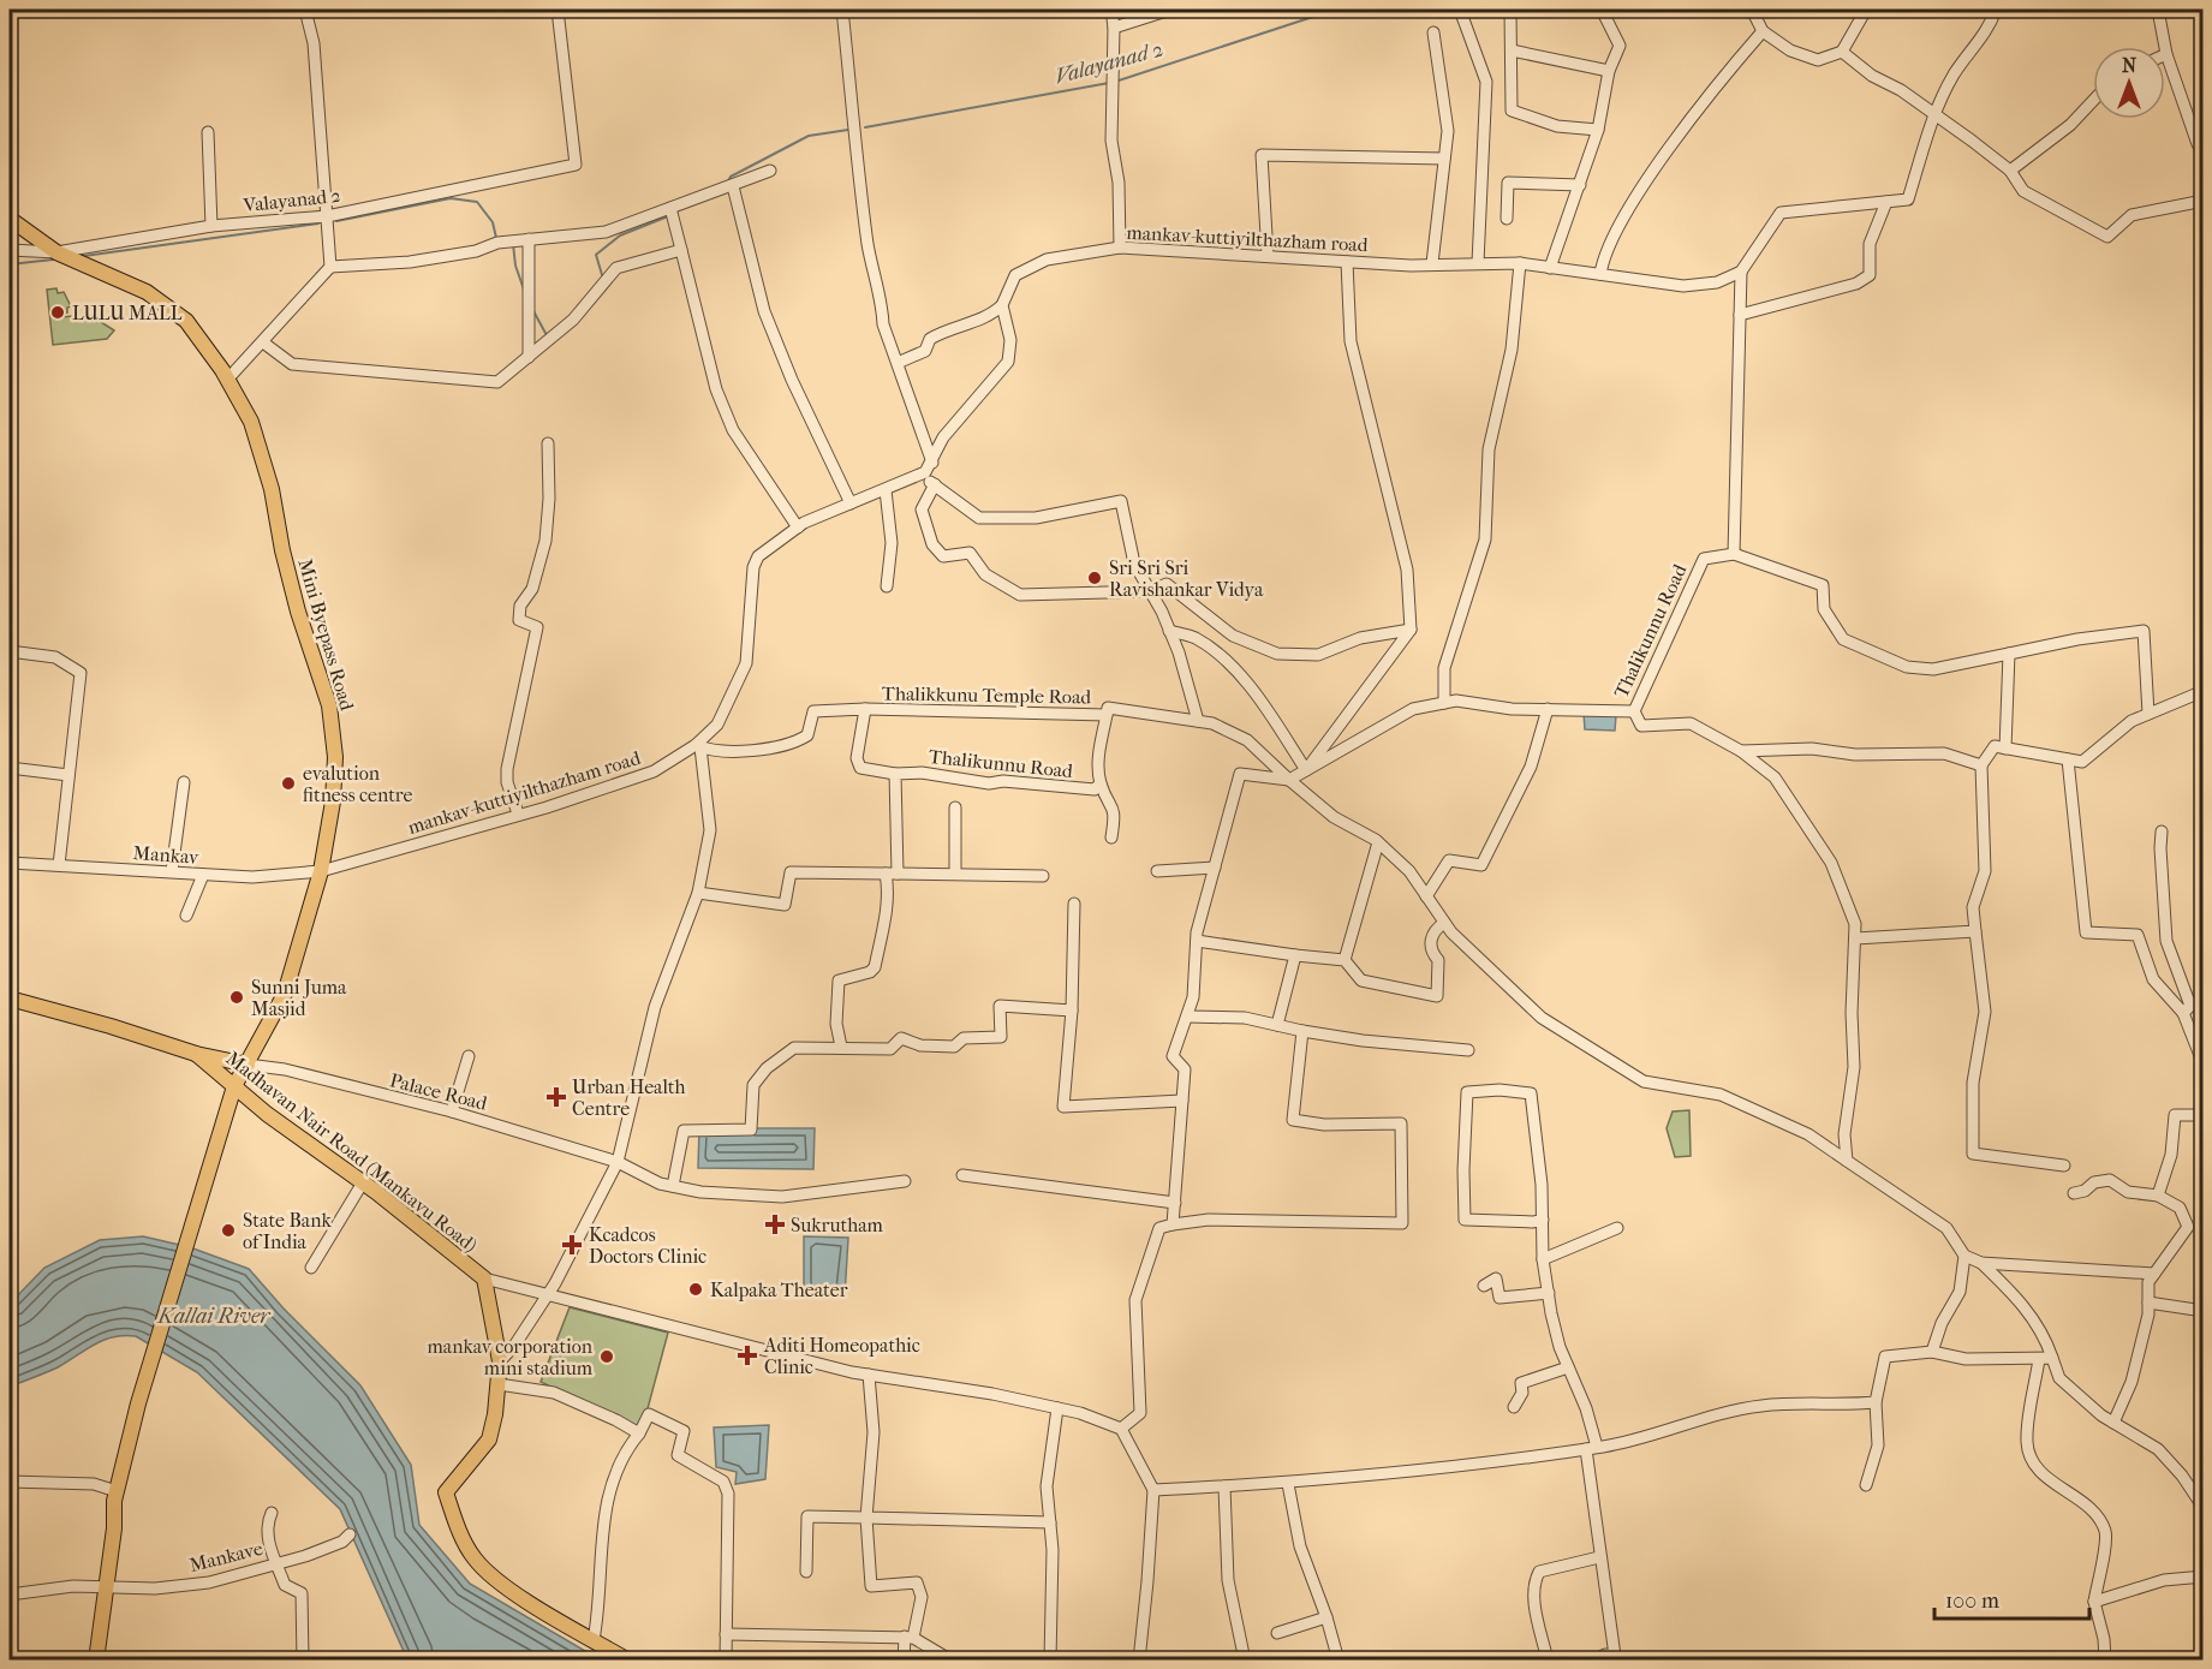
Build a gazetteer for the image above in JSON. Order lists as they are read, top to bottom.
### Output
{
  "streets": {
    "main road": ["Mini Byepass Road", "Madhavan Nair Road (Mankavu Road)"],
    "street": [
      "Valayanad 2",
      "mankav-kuttiyilthazham road",
      "Thalikunnu Road",
      "Thalikkunu Temple Road",
      "Mankav",
      "Palace Road",
      "Mankave"
    ]
  },
  "crossings": [
    ["Valayanad 2", "Mini Byepass Road"],
    ["mankav-kuttiyilthazham road", "Mini Byepass Road"],
    ["mankav-kuttiyilthazham road", "Mankav"],
    ["Thalikunnu Road", "Thalikkunu Temple Road"],
    ["Mini Byepass Road", "Mankav"],
    ["Mini Byepass Road", "Palace Road"],
    ["Mini Byepass Road", "Madhavan Nair Road (Mankavu Road)"],
    ["Palace Road", "Madhavan Nair Road (Mankavu Road)"]
  ],
  "water": ["Valayanad 2", "Kallai River"],
  "places": {
    "other": [
      "LULU MALL",
      "Sri Sri Sri Ravishankar Vidya",
      "evalution fitness centre",
      "Sunni Juma Masjid",
      "State Bank of India",
      "Kalpaka Theater",
      "mankav corporation mini stadium"
    ],
    "health": [
      "Urban Health Centre",
      "Sukrutham",
      "Kcadcos Doctors Clinic",
      "Aditi Homeopathic Clinic"
    ]
  },
  "scale_bar": "100 m",
  "north": "top"
}
